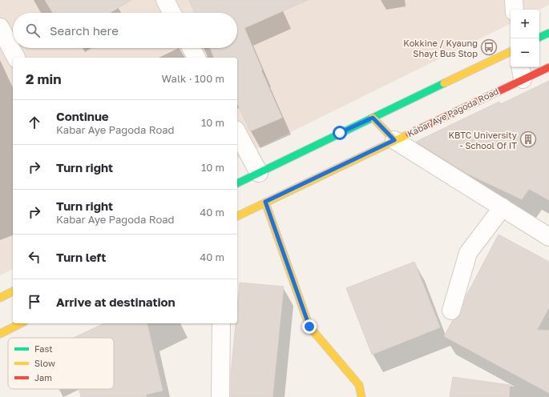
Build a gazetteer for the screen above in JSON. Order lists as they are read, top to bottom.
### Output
{
  "streets": {
    "main road": ["Kabar Aye Pagoda Road"]
  },
  "places": {
    "bus stop": ["Kokkine / Kyaung Shayt Bus Stop"],
    "building": ["KBTC University - School Of IT"]
  },
  "legend": ["Fast", "Slow", "Jam"],
  "page": {
    "map_buttons": ["+", "−"],
    "search": "Search here",
    "heading": ["2 min", "Walk · 100 m"],
    "list": [
      ["Continue", "Kabar Aye Pagoda Road", "10 m"],
      ["Turn right", "10 m"],
      ["Turn right", "Kabar Aye Pagoda Road", "40 m"],
      ["Turn left", "40 m"],
      "Arrive at destination"
    ]
  }
}
